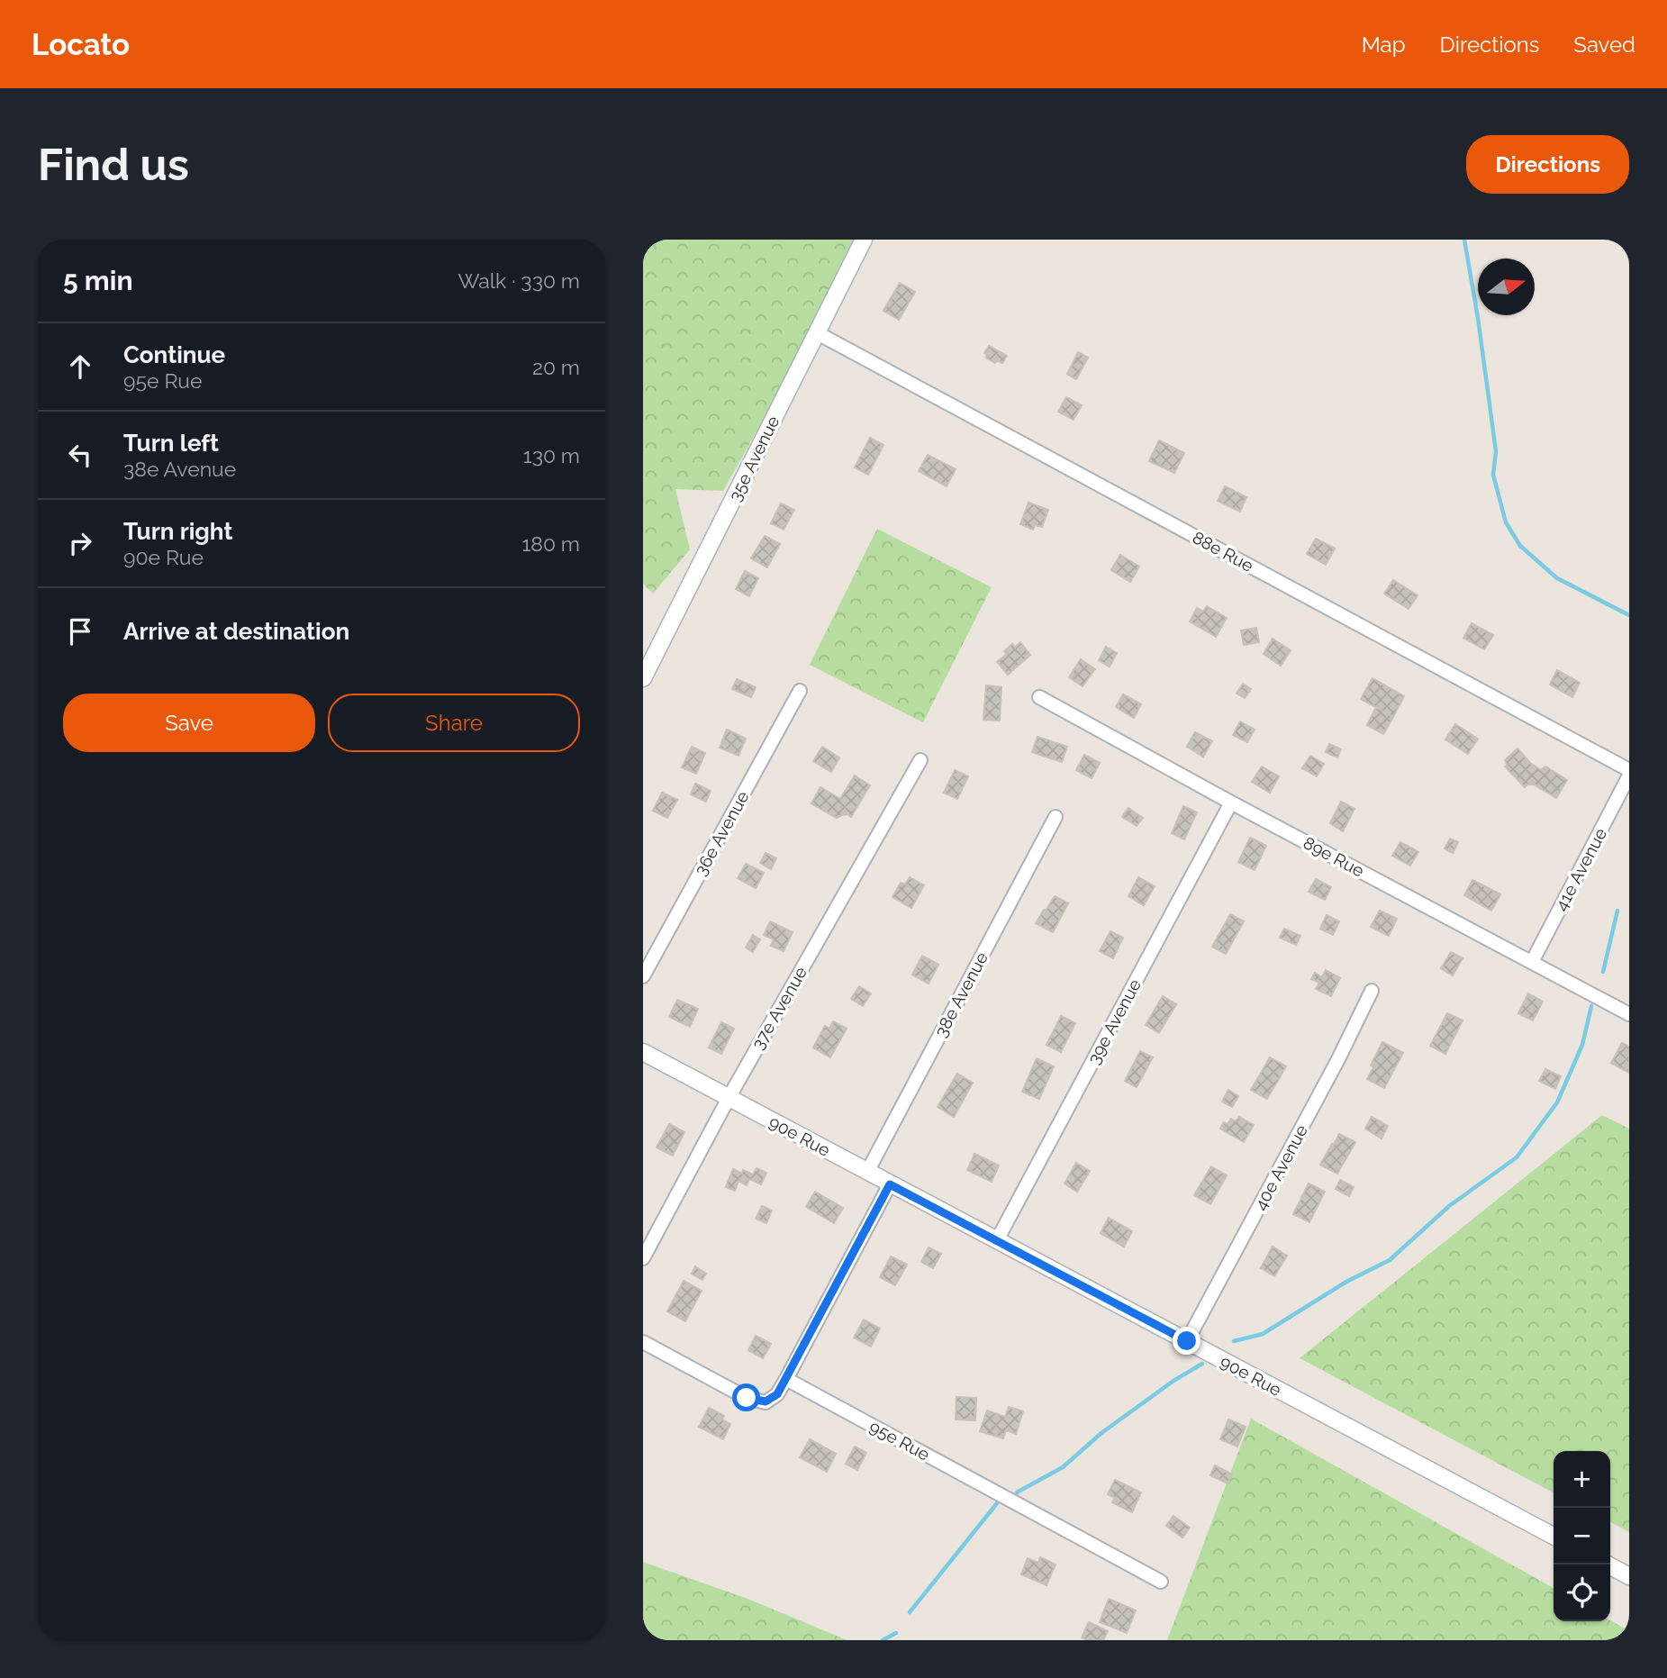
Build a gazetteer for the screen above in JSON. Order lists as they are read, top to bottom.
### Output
{
  "streets": {
    "street": [
      "35e Avenue",
      "88e Rue",
      "36e Avenue",
      "89e Rue",
      "41e Avenue",
      "38e Avenue",
      "37e Avenue",
      "39e Avenue",
      "90e Rue",
      "40e Avenue",
      "95e Rue"
    ]
  },
  "crossings": [
    ["35e Avenue", "88e Rue"],
    ["89e Rue", "41e Avenue"],
    ["89e Rue", "39e Avenue"],
    ["38e Avenue", "90e Rue"],
    ["37e Avenue", "90e Rue"],
    ["39e Avenue", "90e Rue"],
    ["90e Rue", "40e Avenue"]
  ],
  "north": "right",
  "page": {
    "header": "Locato",
    "nav": ["Map", "Directions", "Saved"],
    "buttons": [
      "Directions",
      ["Save", "Share"]
    ],
    "title": "Find us",
    "heading": ["5 min", "Walk · 330 m"],
    "list": [
      ["Continue", "95e Rue", "20 m"],
      ["Turn left", "38e Avenue", "130 m"],
      ["Turn right", "90e Rue", "180 m"],
      "Arrive at destination"
    ],
    "map_buttons": ["+", "−"]
  }
}
